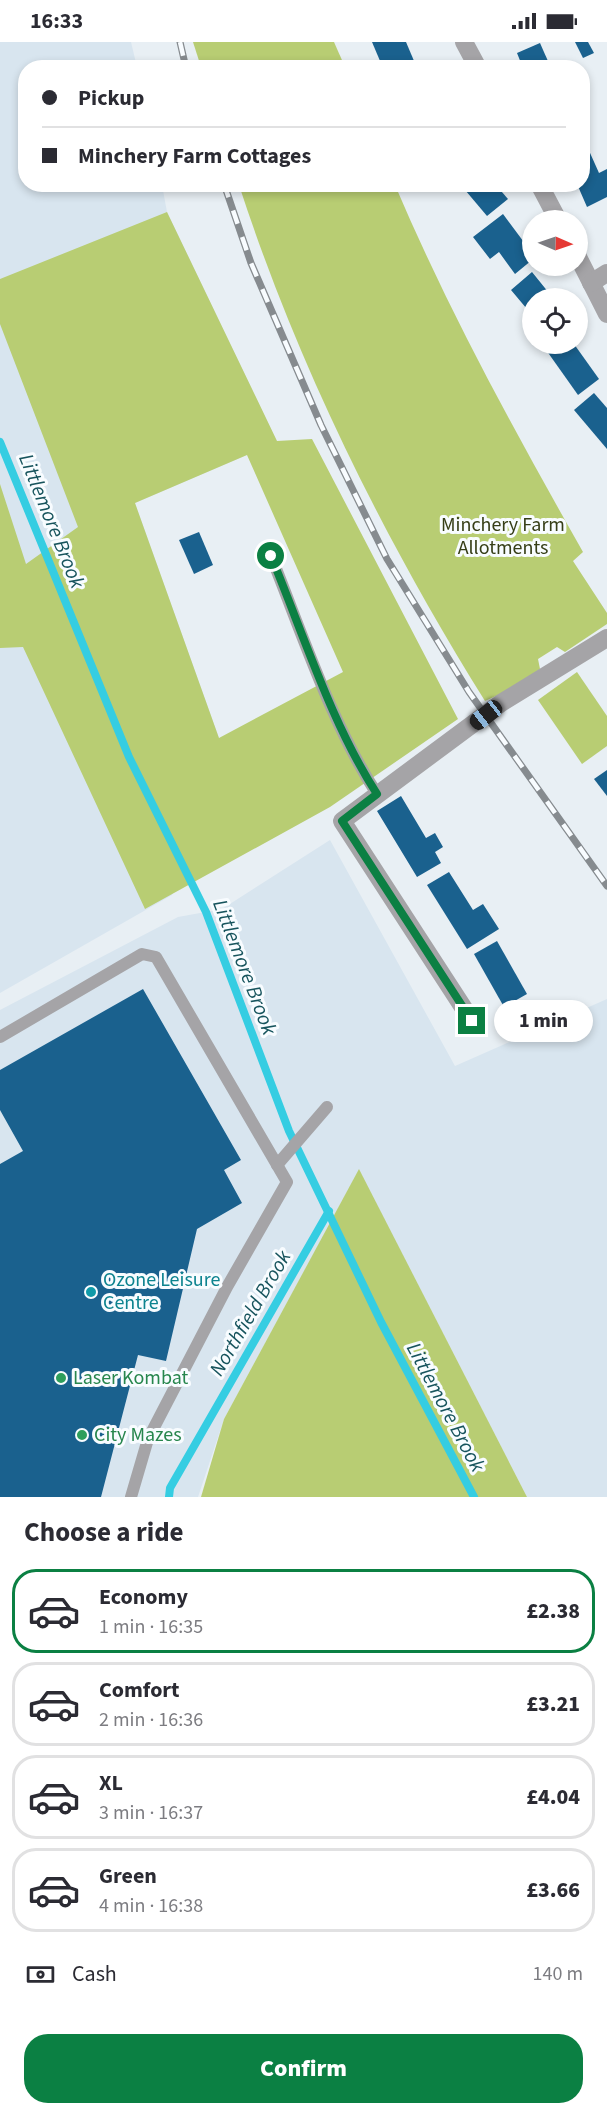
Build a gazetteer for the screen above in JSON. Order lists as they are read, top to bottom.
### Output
{
  "water": ["Littlemore Brook", "Northfield Brook"],
  "parks": ["Minchery Farm Allotments"],
  "places": ["Ozone Leisure Centre", "Laser Kombat", "City Mazes"],
  "north": "right",
  "page": {
    "status": "16:33",
    "banner": ["Pickup", "Minchery Farm Cottages"],
    "bubble": "1 min",
    "heading": "Choose a ride",
    "list": [
      {
        "name": "Economy",
        "note": "1 min · 16:35",
        "value": "£2.38"
      },
      {
        "name": "Comfort",
        "note": "2 min · 16:36",
        "value": "£3.21"
      },
      {
        "name": "XL",
        "note": "3 min · 16:37",
        "value": "£4.04"
      },
      {
        "name": "Green",
        "note": "4 min · 16:38",
        "value": "£3.66"
      }
    ],
    "pay": ["Cash", "140 m"],
    "buttons": "Confirm"
  }
}
